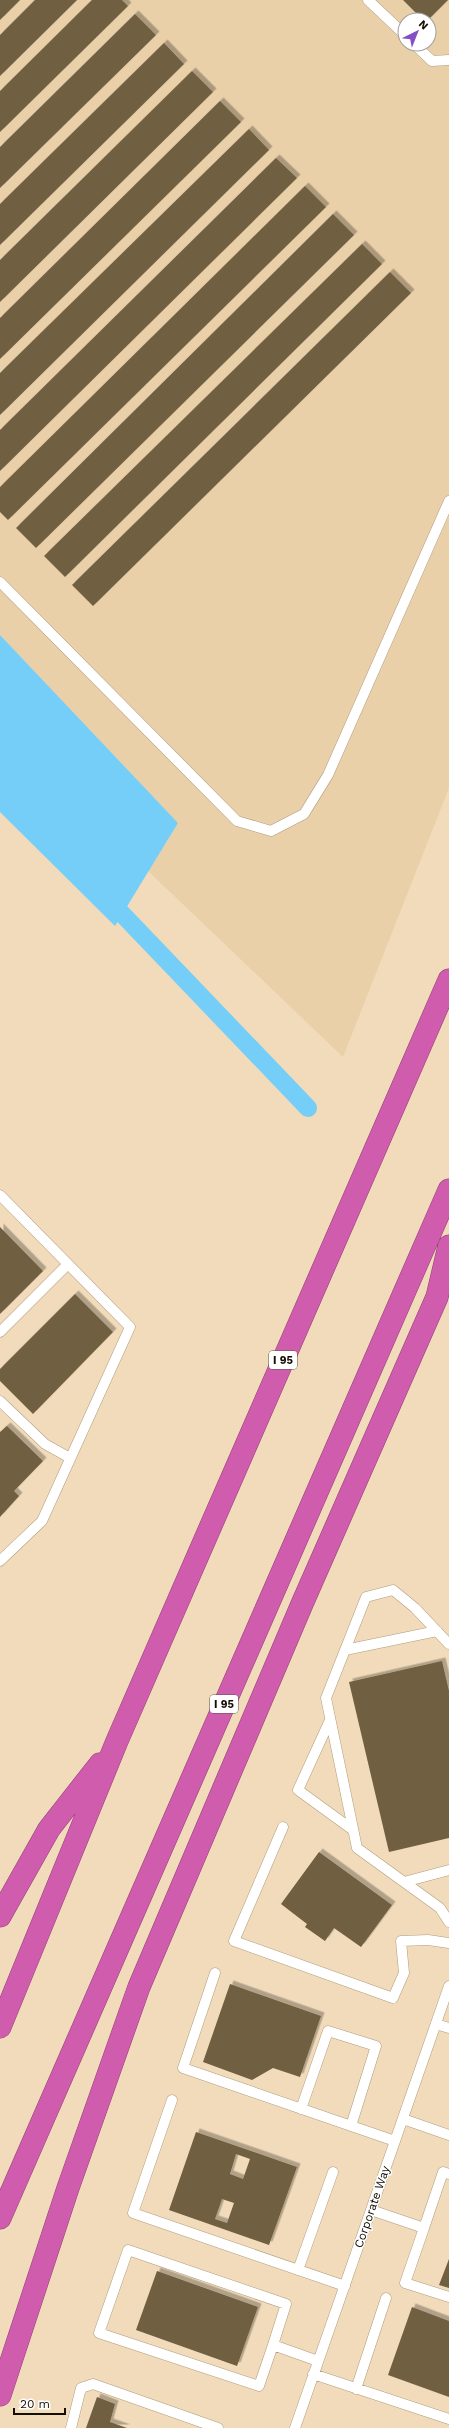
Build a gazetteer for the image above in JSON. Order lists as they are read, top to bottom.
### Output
{
  "streets": {
    "highway": ["I 95"],
    "lane": ["Corporate Way"]
  },
  "scale_bar": "20 m",
  "north": "top right"
}
